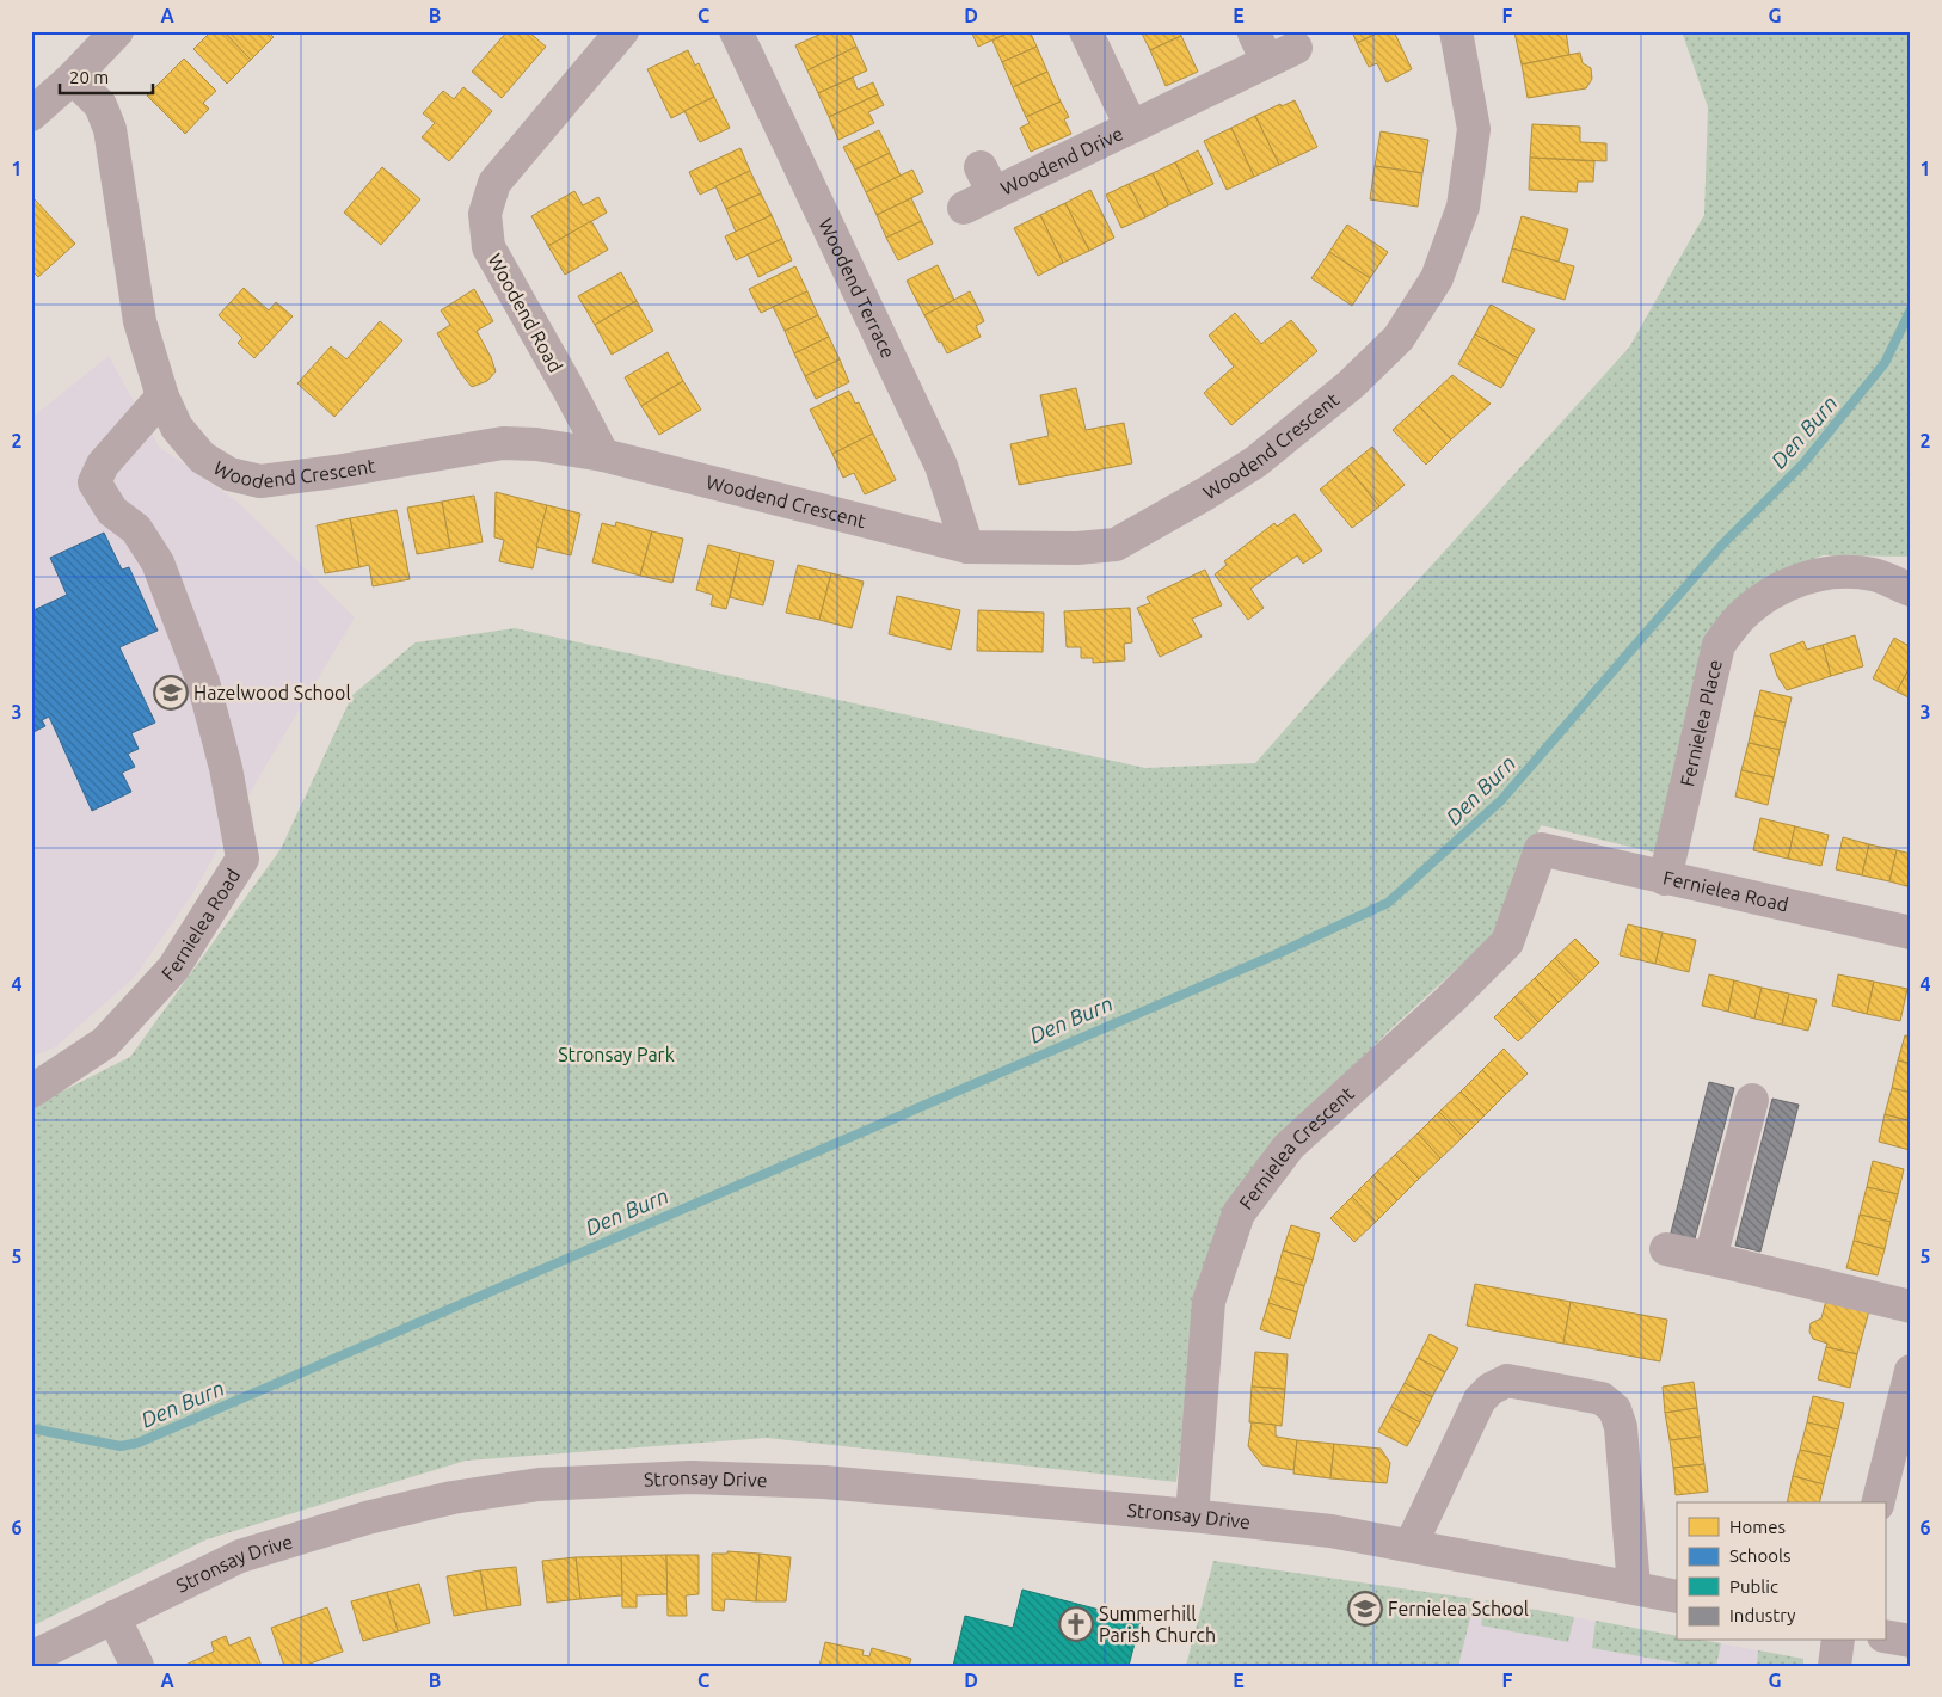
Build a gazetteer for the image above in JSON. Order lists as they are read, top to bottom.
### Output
{
  "streets": {
    "street": [
      "Woodend Drive",
      "Woodend Terrace",
      "Woodend Road",
      "Woodend Crescent",
      "Fernielea Place",
      "Fernielea Road",
      "Fernielea Crescent",
      "Stronsay Drive"
    ]
  },
  "crossings": [
    ["Woodend Terrace", "Woodend Crescent"],
    ["Woodend Road", "Woodend Crescent"],
    ["Woodend Crescent", "Fernielea Road"],
    ["Fernielea Place", "Fernielea Road"],
    ["Fernielea Road", "Fernielea Crescent"],
    ["Fernielea Crescent", "Stronsay Drive"]
  ],
  "water": ["Den Burn"],
  "parks": ["Stronsay Park"],
  "places": {
    "school or university": ["Hazelwood School", "Fernielea School"],
    "church": ["Summerhill Parish Church"]
  },
  "legend": [
    "Homes",
    "Schools",
    "Public",
    "Industry"
  ],
  "scale_bar": "20 m",
  "grid": {
    "columns": [
      "A",
      "B",
      "C",
      "D",
      "E",
      "F",
      "G"
    ],
    "rows": [
      "1",
      "2",
      "3",
      "4",
      "5",
      "6"
    ]
  }
}
